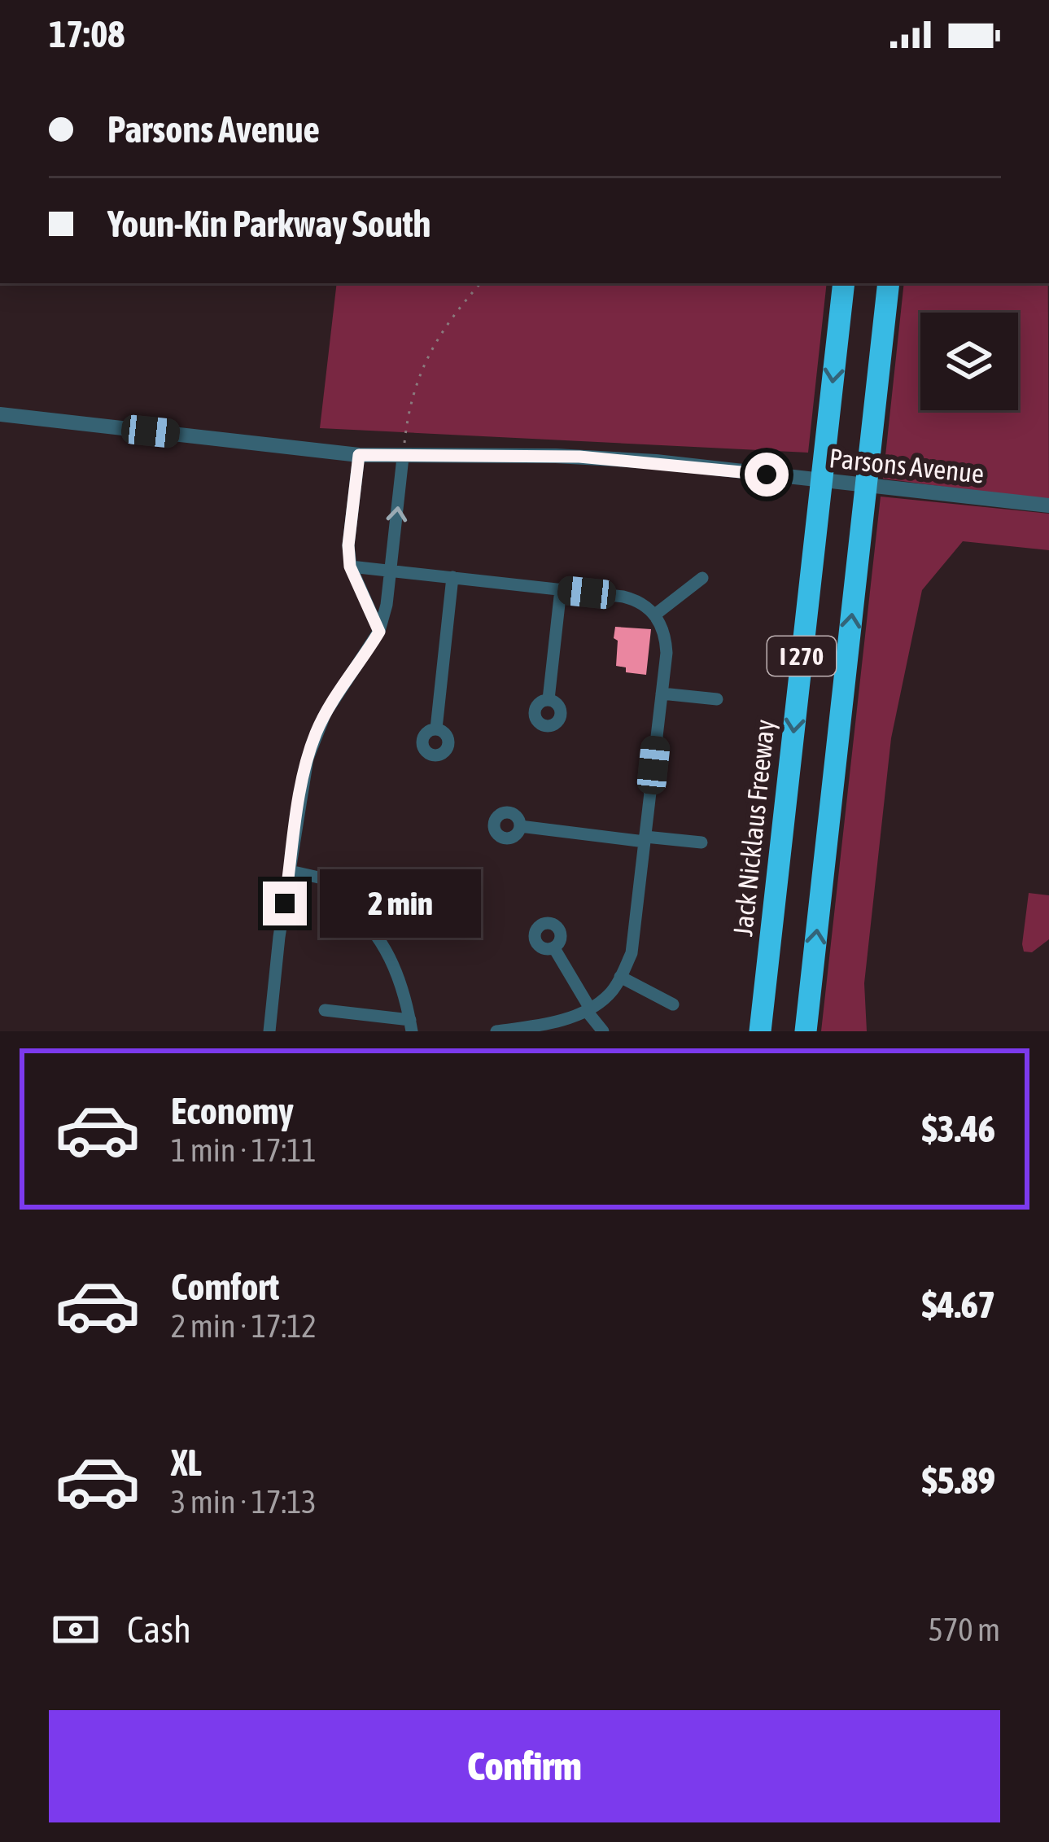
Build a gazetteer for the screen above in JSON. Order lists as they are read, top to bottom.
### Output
{
  "streets": {
    "highway": ["I 270", "Jack Nicklaus Freeway"],
    "street": ["Parsons Avenue"]
  },
  "page": {
    "status": "17:08",
    "banner": ["Parsons Avenue", "Youn-Kin Parkway South"],
    "bubble": "2 min",
    "list": [
      {
        "name": "Economy",
        "note": "1 min · 17:11",
        "value": "$3.46"
      },
      {
        "name": "Comfort",
        "note": "2 min · 17:12",
        "value": "$4.67"
      },
      {
        "name": "XL",
        "note": "3 min · 17:13",
        "value": "$5.89"
      }
    ],
    "pay": ["Cash", "570 m"],
    "buttons": "Confirm"
  }
}
